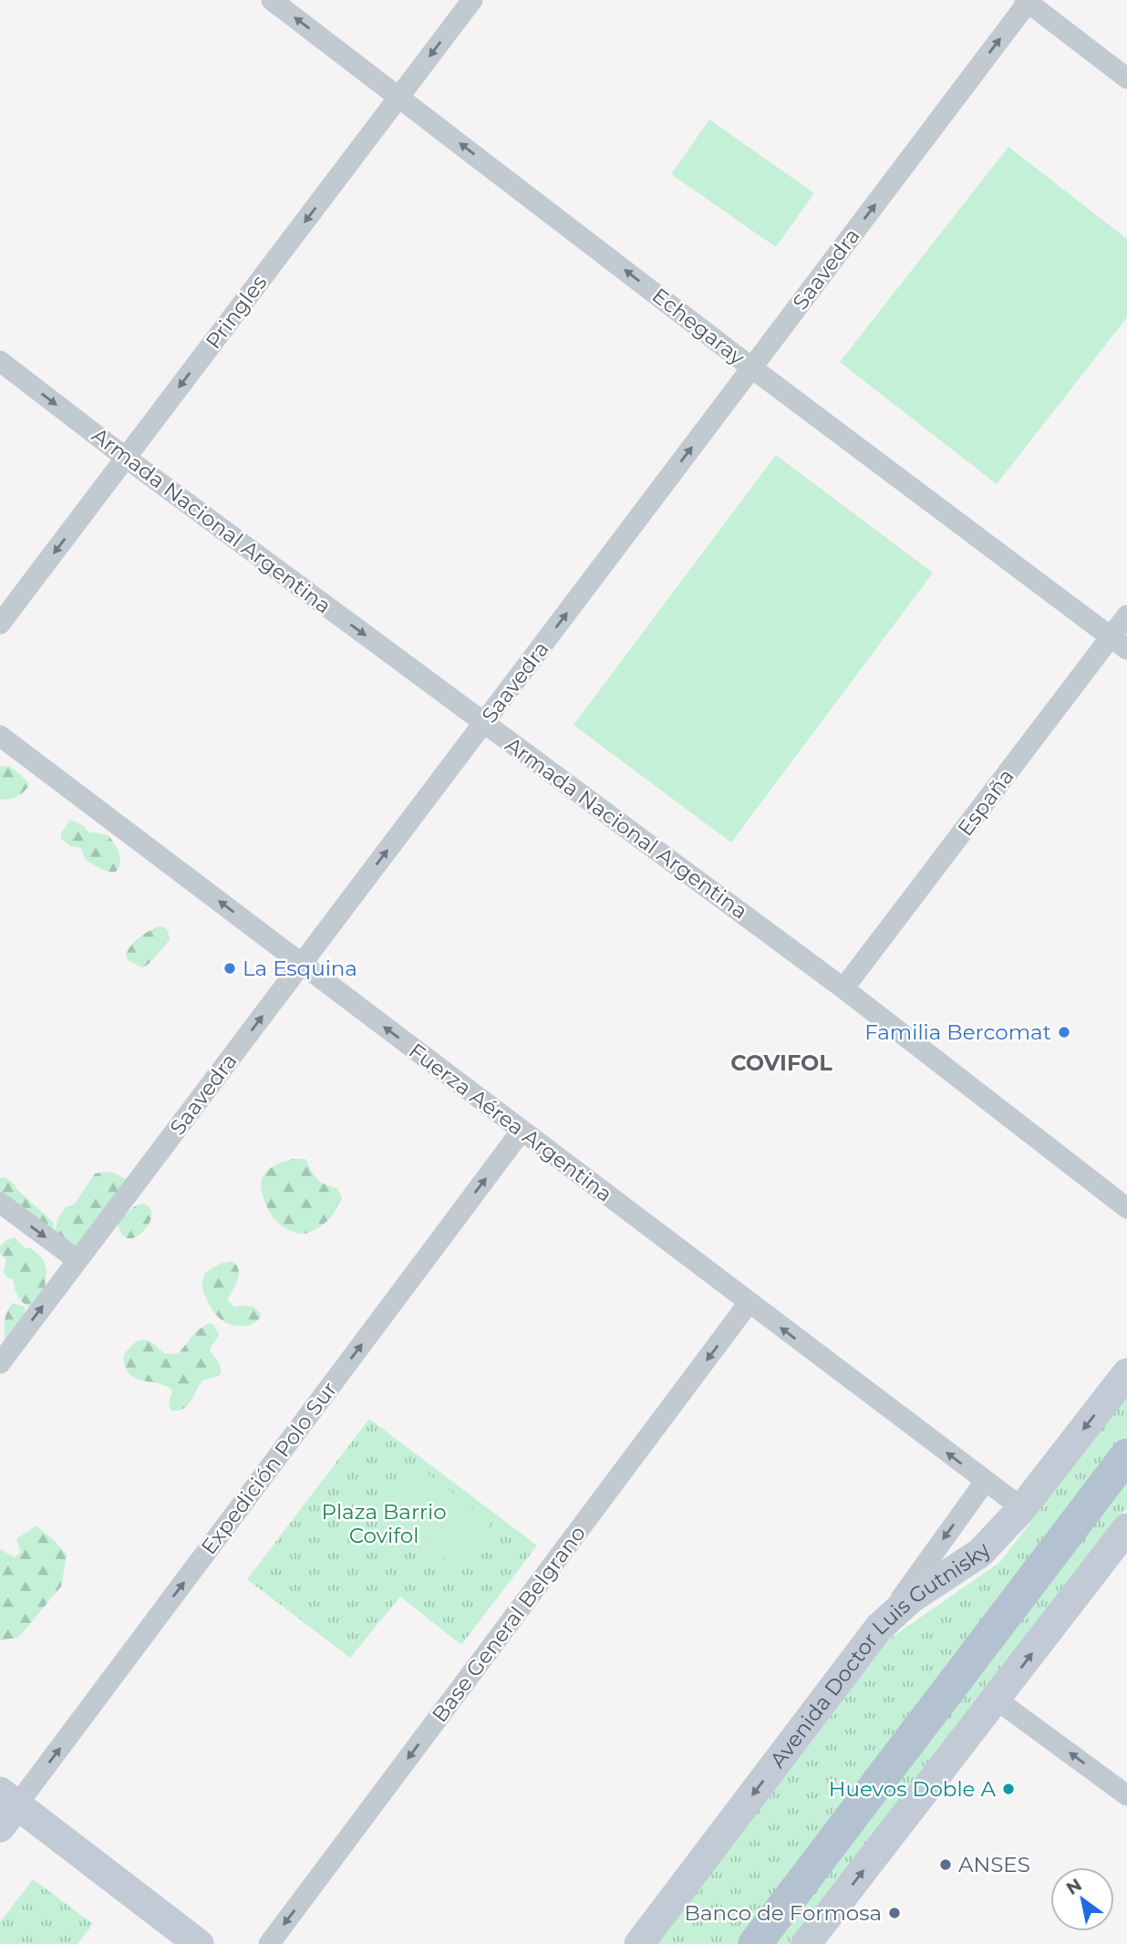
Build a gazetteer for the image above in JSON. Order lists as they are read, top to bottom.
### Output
{
  "streets": {
    "main road": ["Avenida Doctor Luis Gutnisky"],
    "street": [
      "Saavedra",
      "Pringles",
      "Echegaray",
      "Armada Nacional Argentina",
      "España",
      "Fuerza Aérea Argentina",
      "Expedición Polo Sur",
      "Base General Belgrano"
    ]
  },
  "crossings": [
    ["Saavedra", "Echegaray"],
    ["Saavedra", "Armada Nacional Argentina"],
    ["Saavedra", "Fuerza Aérea Argentina"],
    ["Pringles", "Echegaray"],
    ["Pringles", "Armada Nacional Argentina"],
    ["Echegaray", "España"],
    ["Armada Nacional Argentina", "España"],
    ["Fuerza Aérea Argentina", "Expedición Polo Sur"],
    ["Fuerza Aérea Argentina", "Base General Belgrano"],
    ["Fuerza Aérea Argentina", "Avenida Doctor Luis Gutnisky"]
  ],
  "one_way": [
    "Saavedra",
    "Pringles",
    "Echegaray",
    "Armada Nacional Argentina",
    "Fuerza Aérea Argentina",
    "Expedición Polo Sur",
    "Base General Belgrano"
  ],
  "districts": ["COVIFOL"],
  "parks": ["Plaza Barrio Covifol"],
  "places": [
    "La Esquina",
    "Familia Bercomat",
    "Huevos Doble A",
    "ANSES",
    "Banco de Formosa"
  ],
  "north": "top left"
}
